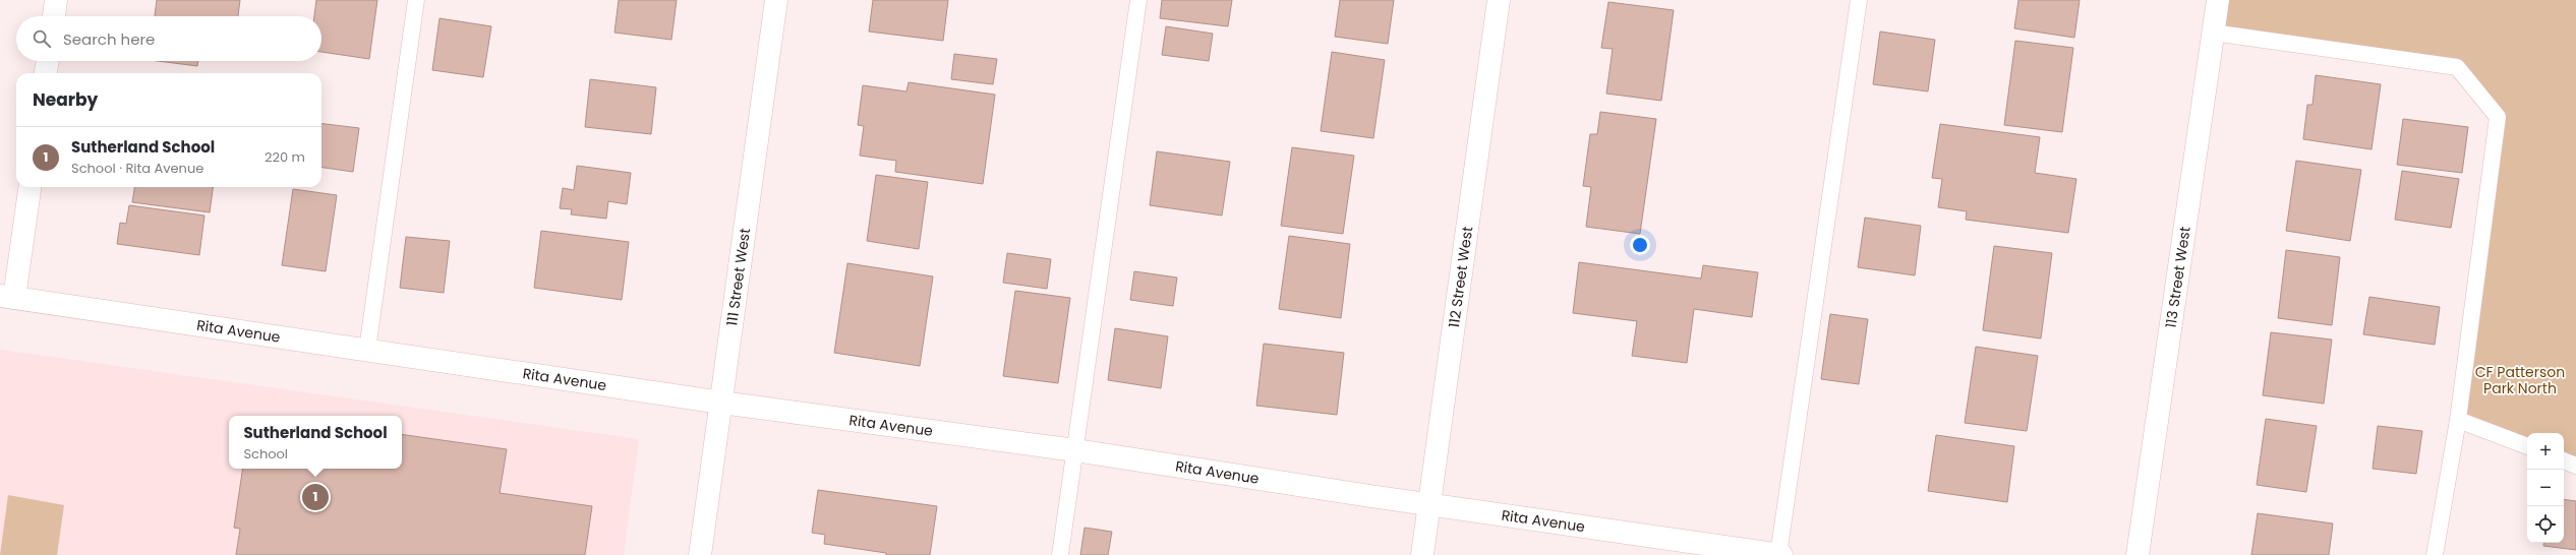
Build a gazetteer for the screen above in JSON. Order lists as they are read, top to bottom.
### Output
{
  "streets": {
    "street": [
      "111 Street West",
      "112 Street West",
      "113 Street West",
      "Rita Avenue"
    ]
  },
  "crossings": [
    ["111 Street West", "Rita Avenue"],
    ["112 Street West", "Rita Avenue"]
  ],
  "parks": ["CF Patterson Park North"],
  "page": {
    "search": "Search here",
    "heading": "Nearby",
    "list": [
      {
        "mark": "1",
        "name": "Sutherland School",
        "note": "School · Rita Avenue",
        "value": "220 m"
      }
    ],
    "popup": ["Sutherland School", "School"],
    "map_buttons": ["+", "−"],
    "pins": "1"
  }
}
